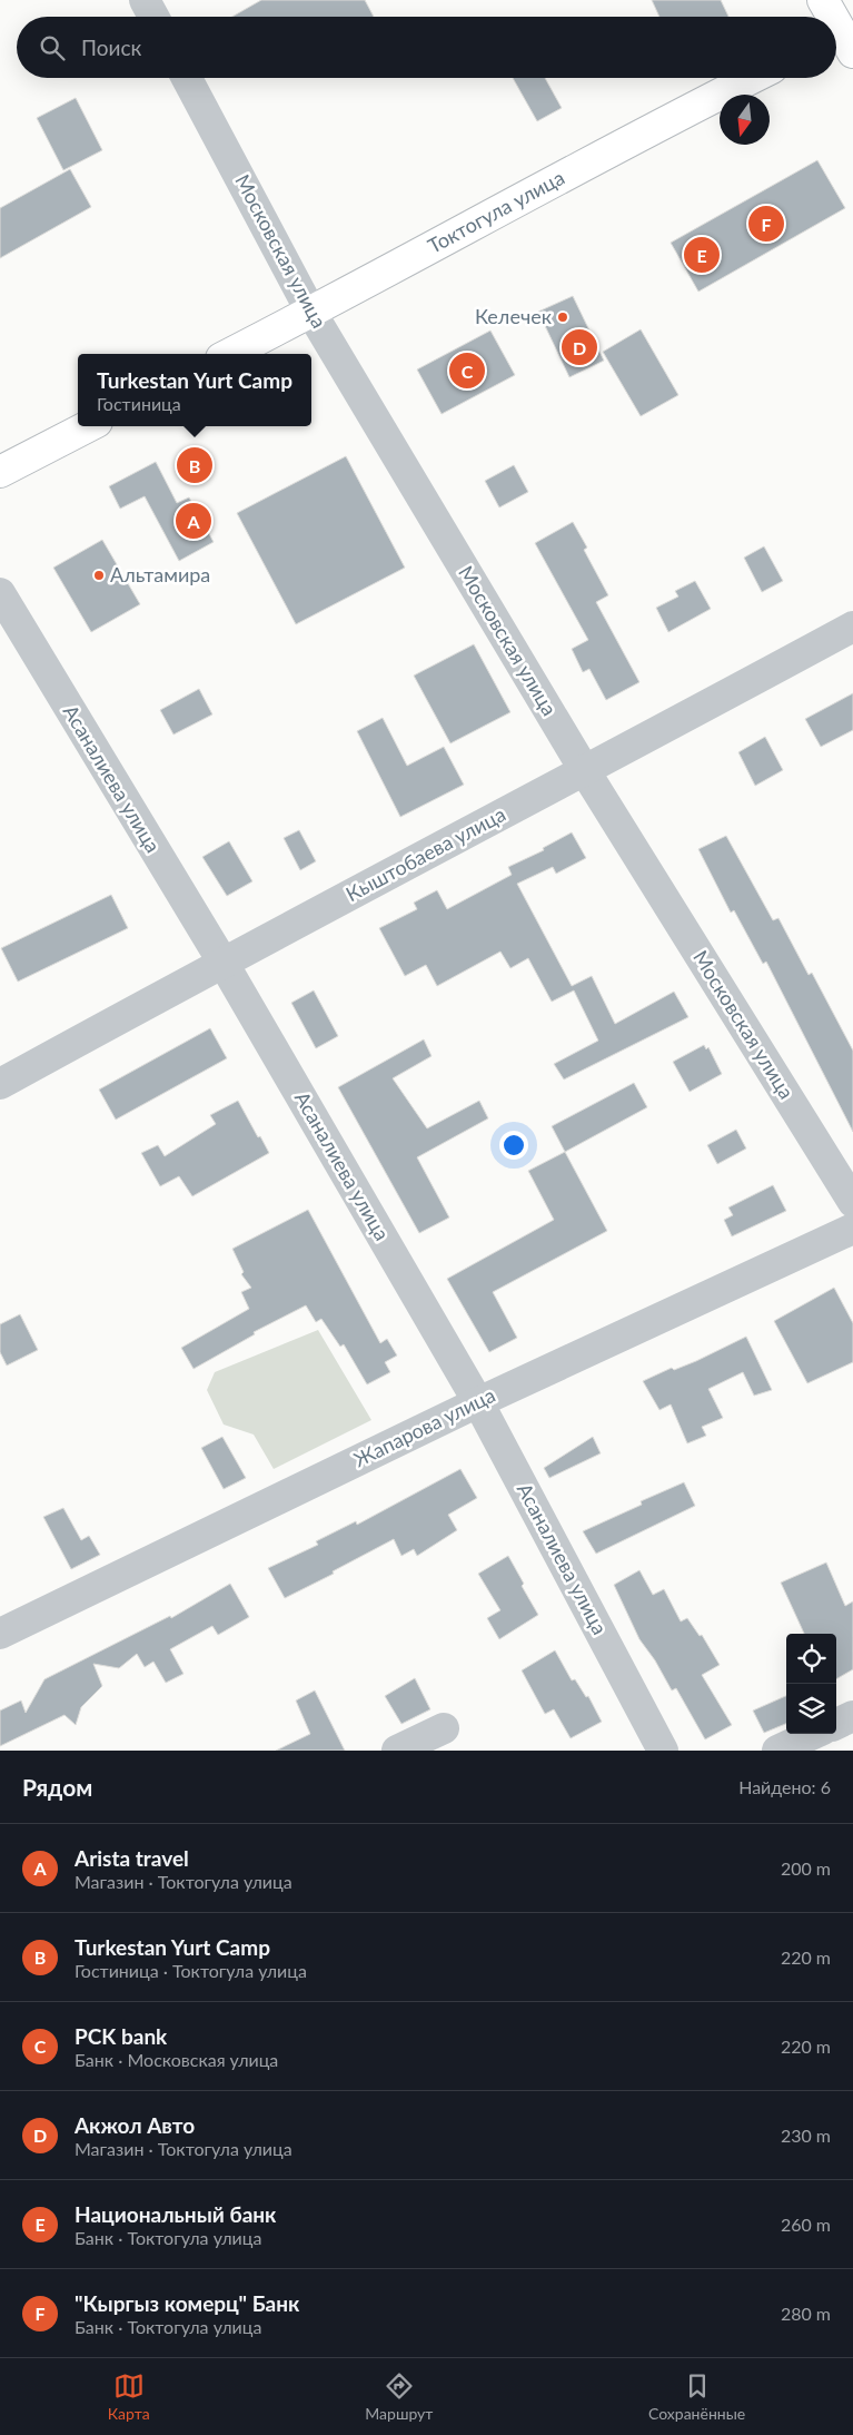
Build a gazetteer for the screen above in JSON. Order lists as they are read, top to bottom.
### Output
{
  "streets": {
    "main road": ["Токтогула улица"],
    "street": [
      "Московская улица",
      "Асаналиева улица",
      "Кыштобаева улица",
      "Жапарова улица"
    ]
  },
  "crossings": [
    ["Токтогула улица", "Московская улица"],
    ["Московская улица", "Кыштобаева улица"],
    ["Асаналиева улица", "Кыштобаева улица"],
    ["Асаналиева улица", "Жапарова улица"]
  ],
  "places": ["Келечек", "Альтамира"],
  "north": "bottom",
  "page": {
    "search": "Поиск",
    "pins": [
      "F",
      "E",
      "D",
      "C",
      "B",
      "A"
    ],
    "popup": ["Turkestan Yurt Camp", "Гостиница"],
    "heading": ["Рядом", "Найдено: 6"],
    "list": [
      {
        "mark": "A",
        "name": "Arista travel",
        "note": "Магазин · Токтогула улица",
        "value": "200 m"
      },
      {
        "mark": "B",
        "name": "Turkestan Yurt Camp",
        "note": "Гостиница · Токтогула улица",
        "value": "220 m"
      },
      {
        "mark": "C",
        "name": "PCK bank",
        "note": "Банк · Московская улица",
        "value": "220 m"
      },
      {
        "mark": "D",
        "name": "Акжол Авто",
        "note": "Магазин · Токтогула улица",
        "value": "230 m"
      },
      {
        "mark": "E",
        "name": "Национальный банк",
        "note": "Банк · Токтогула улица",
        "value": "260 m"
      },
      {
        "mark": "F",
        "name": "\"Кыргыз комерц\" Банк",
        "note": "Банк · Токтогула улица",
        "value": "280 m"
      }
    ],
    "nav": ["Карта", "Маршрут", "Сохранённые"]
  }
}
